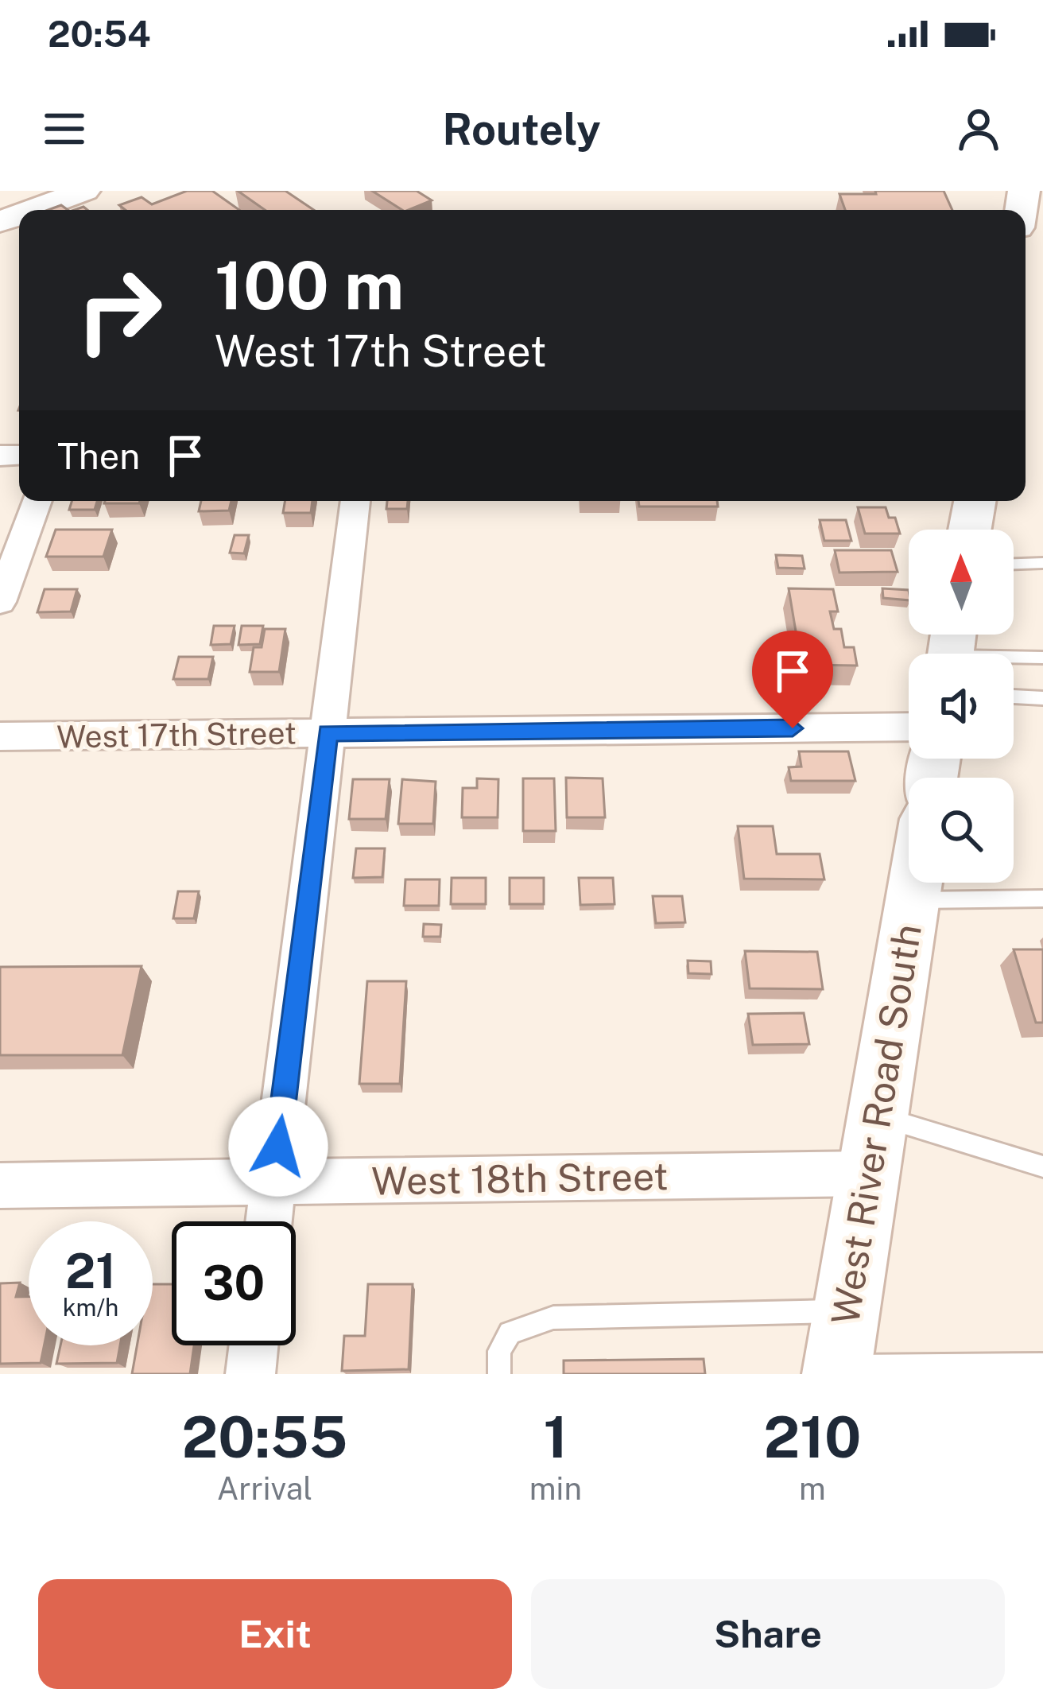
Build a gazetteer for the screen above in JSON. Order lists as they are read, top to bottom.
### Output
{
  "streets": {
    "main road": ["West River Road South"],
    "street": ["West 17th Street", "West 18th Street"]
  },
  "crossings": [
    ["West River Road South", "West 18th Street"]
  ],
  "north": "top",
  "page": {
    "status": "20:54",
    "header": "Routely",
    "turn": ["100 m", "West 17th Street"],
    "then": "Then",
    "speed": "21 km/h",
    "limit": "30",
    "eta": [
      "20:55",
      "Arrival",
      "1",
      "min",
      "210",
      "m"
    ],
    "buttons": ["Exit", "Share"]
  }
}
